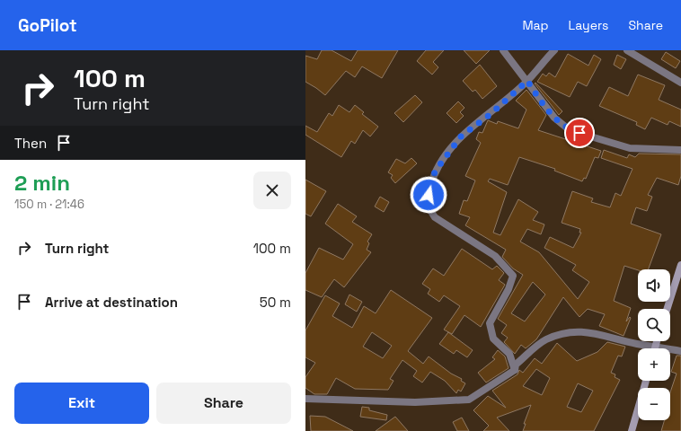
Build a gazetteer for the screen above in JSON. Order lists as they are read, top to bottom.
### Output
{
  "page": {
    "header": "GoPilot",
    "nav": ["Map", "Layers", "Share"],
    "turn": ["100 m", "Turn right"],
    "then": "Then",
    "heading": ["2 min", "150 m · 21:46"],
    "list": [
      {
        "name": "Turn right",
        "value": "100 m"
      },
      {
        "name": "Arrive at destination",
        "value": "50 m"
      }
    ],
    "map_buttons": ["+", "−"],
    "buttons": ["Exit", "Share"]
  }
}
